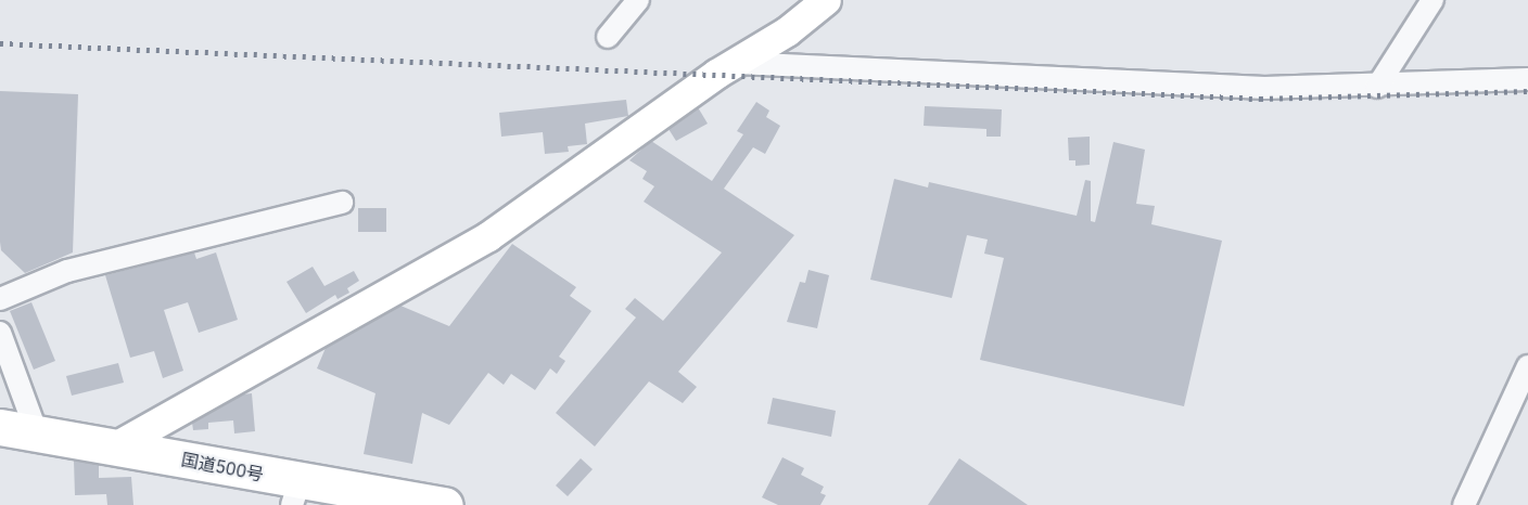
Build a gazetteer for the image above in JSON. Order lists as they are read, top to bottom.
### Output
{
  "streets": {
    "highway": ["国道500号"]
  }
}
